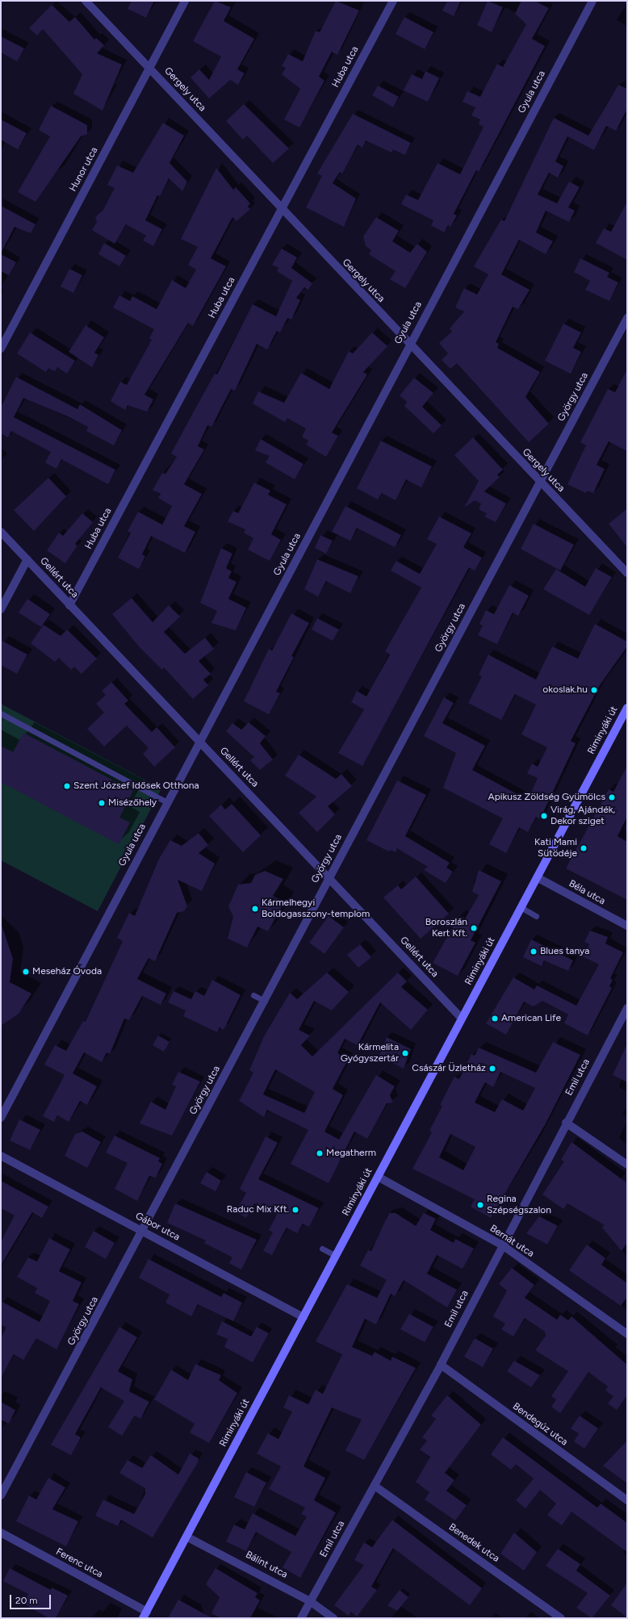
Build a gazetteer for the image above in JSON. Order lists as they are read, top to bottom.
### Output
{
  "streets": {
    "main road": ["Riminyáki út"],
    "street": [
      "Huba utca",
      "Gergely utca",
      "Gyula utca",
      "Hunor utca",
      "György utca",
      "Gellért utca",
      "Béla utca",
      "Emil utca",
      "Gábor utca",
      "Bernát utca",
      "Bendegúz utca",
      "Benedek utca",
      "Ferenc utca",
      "Bálint utca"
    ]
  },
  "crossings": [
    ["Huba utca", "Gergely utca"],
    ["Huba utca", "Gellért utca"],
    ["Gergely utca", "Gyula utca"],
    ["Gergely utca", "Hunor utca"],
    ["Gergely utca", "György utca"],
    ["Gyula utca", "Gellért utca"],
    ["György utca", "Gellért utca"],
    ["György utca", "Gábor utca"],
    ["Gellért utca", "Riminyáki út"],
    ["Riminyáki út", "Béla utca"],
    ["Riminyáki út", "Gábor utca"],
    ["Riminyáki út", "Bernát utca"],
    ["Riminyáki út", "Ferenc utca"],
    ["Riminyáki út", "Bálint utca"],
    ["Emil utca", "Bernát utca"],
    ["Emil utca", "Bendegúz utca"],
    ["Emil utca", "Benedek utca"],
    ["Emil utca", "Bálint utca"]
  ],
  "places": [
    "okoslak.hu",
    "Szent József Idősek Otthona",
    "Apikusz Zöldség Gyümölcs",
    "Misézőhely",
    "Virág, Ajándék, Dekor sziget",
    "Kati Mami Sütödéje",
    "Kármelhegyi Boldogasszony-templom",
    "Boroszlán Kert Kft.",
    "Blues tanya",
    "Meseház Óvoda",
    "American Life",
    "Kármelita Gyógyszertár",
    "Császár Üzletház",
    "Megatherm",
    "Regina Szépségszalon",
    "Raduc Mix Kft."
  ],
  "scale_bar": "20 m"
}
